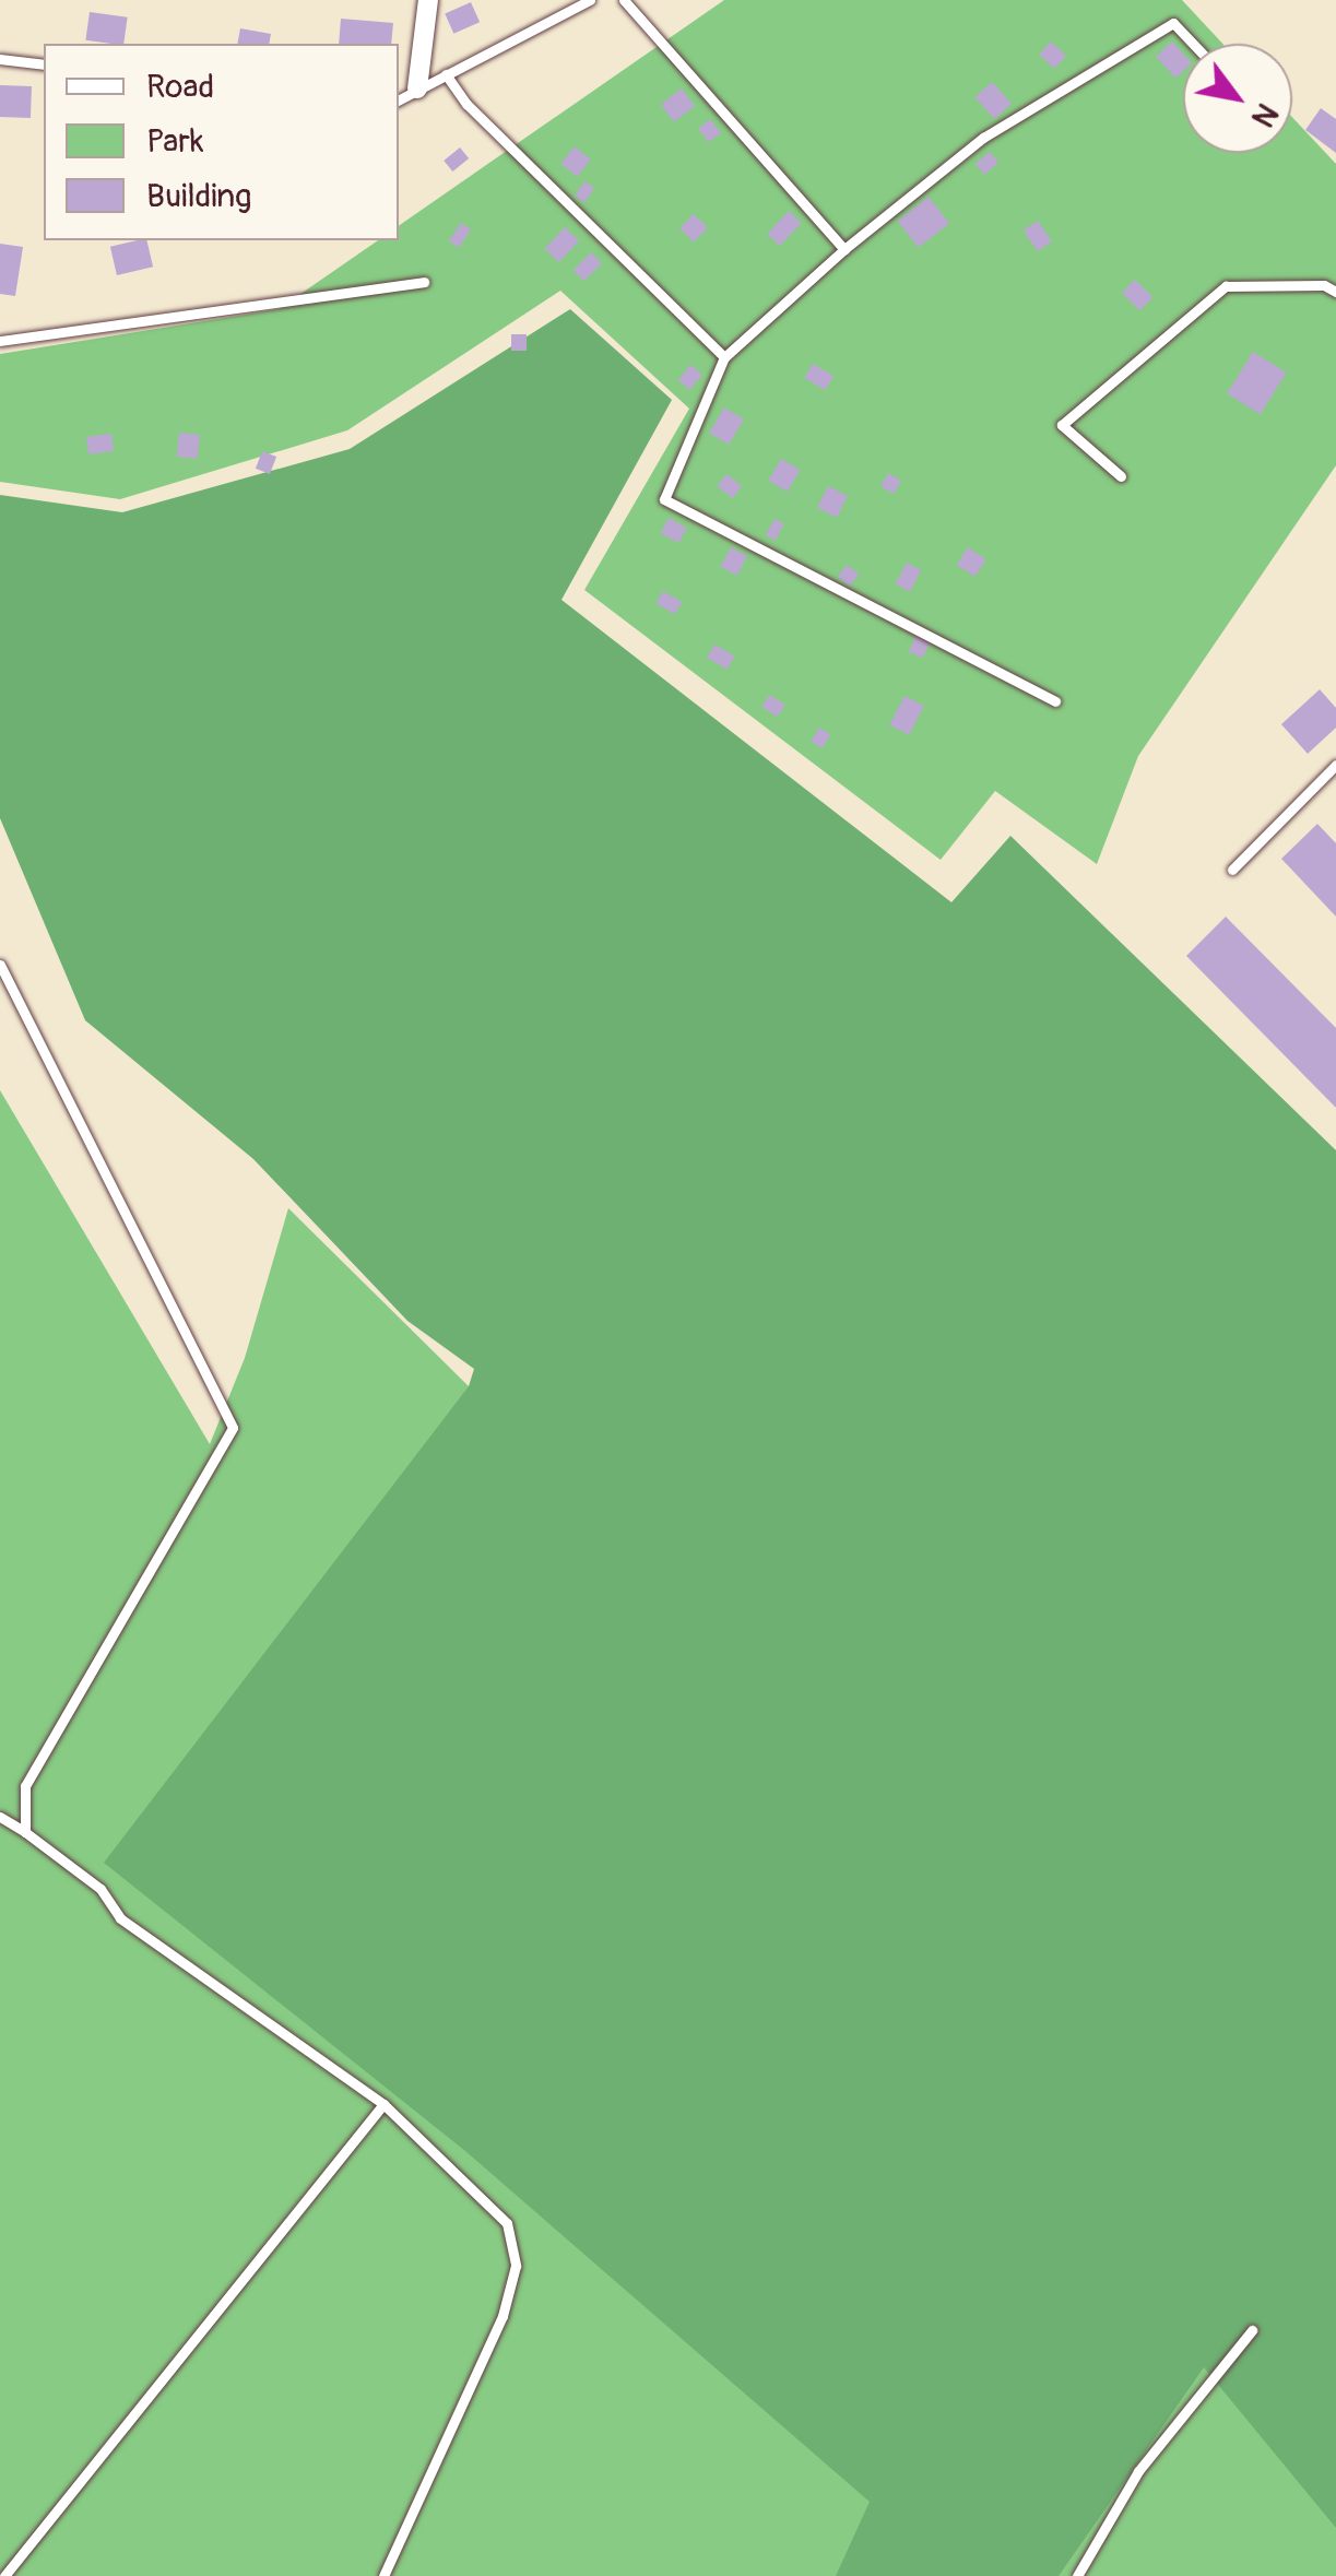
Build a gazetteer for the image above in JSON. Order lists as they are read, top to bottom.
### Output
{
  "legend": ["Road", "Park", "Building"],
  "north": "bottom right"
}
